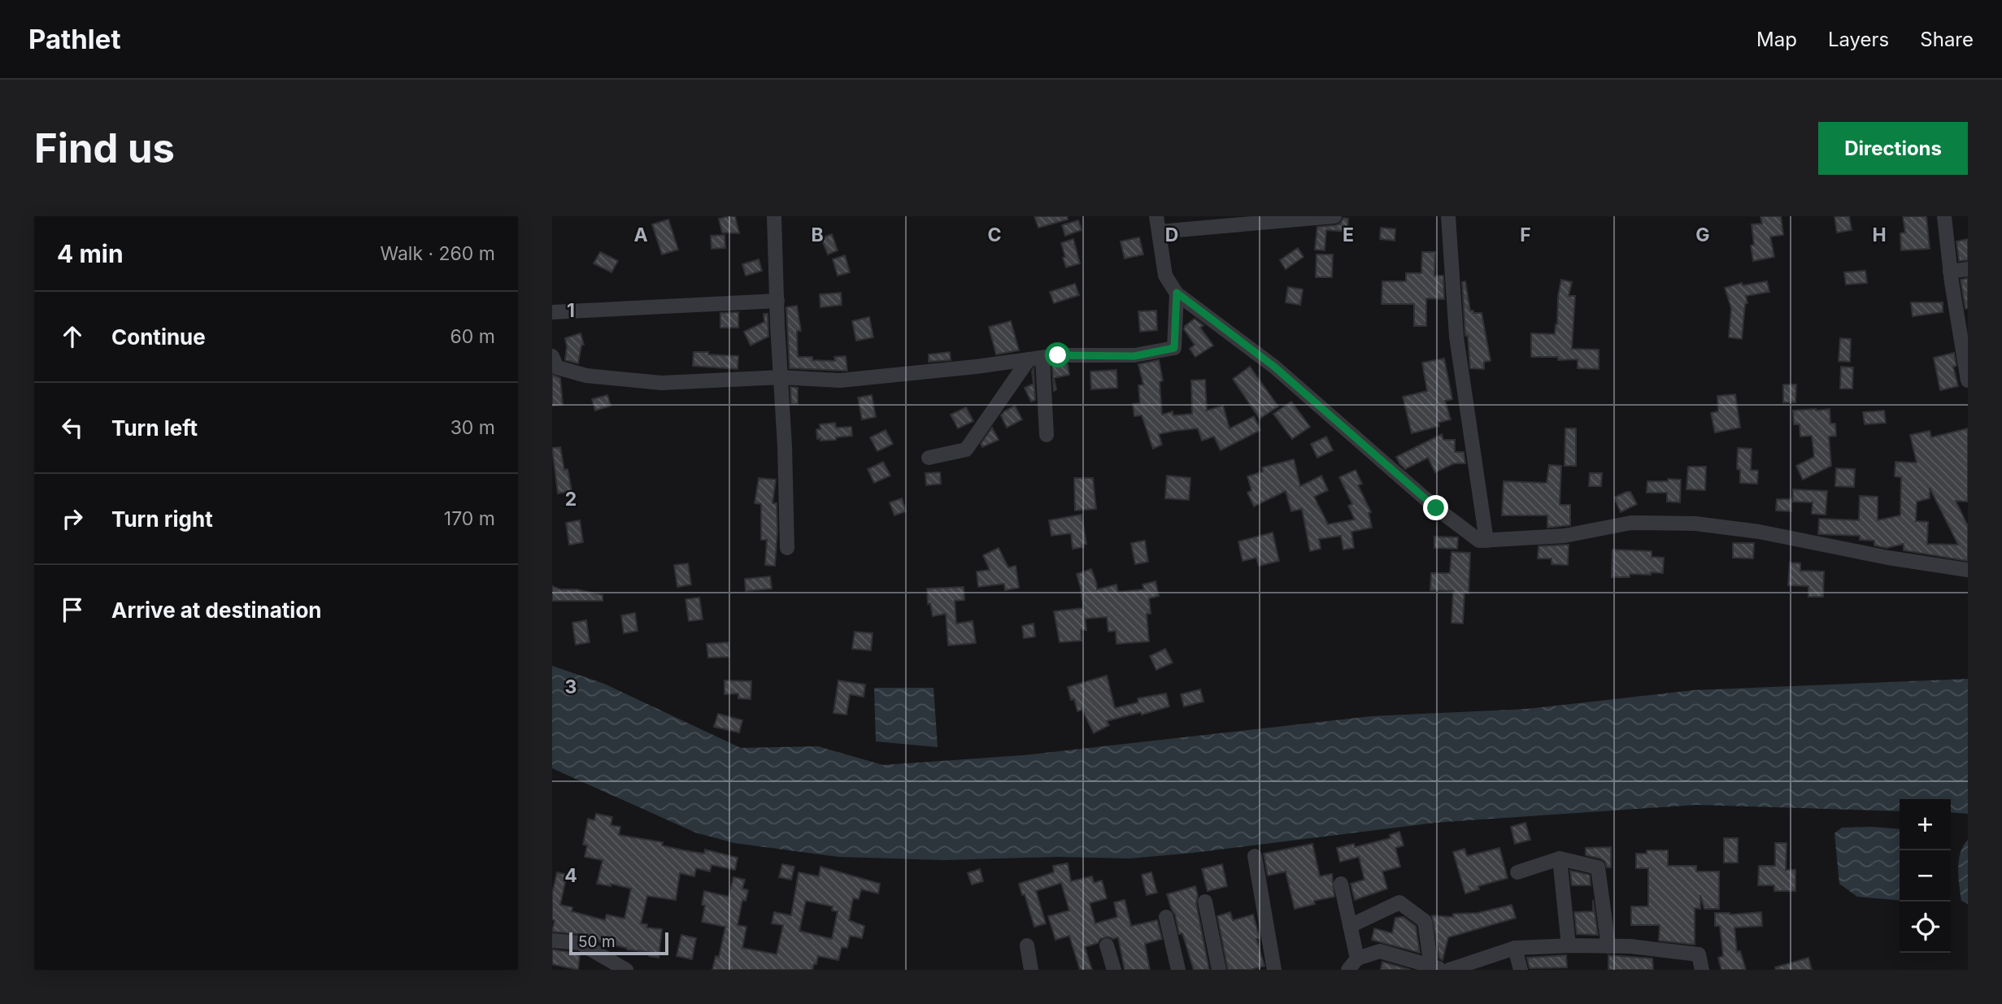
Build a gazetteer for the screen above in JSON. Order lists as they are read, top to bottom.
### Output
{
  "scale_bar": "50 m",
  "page": {
    "header": "Pathlet",
    "nav": ["Map", "Layers", "Share"],
    "buttons": "Directions",
    "title": "Find us",
    "heading": ["4 min", "Walk · 260 m"],
    "list": [
      ["Continue", "60 m"],
      ["Turn left", "30 m"],
      ["Turn right", "170 m"],
      "Arrive at destination"
    ],
    "map_buttons": ["+", "−"],
    "scale": "50 m"
  },
  "grid": {
    "columns": [
      "A",
      "B",
      "C",
      "D",
      "E",
      "F",
      "G",
      "H"
    ],
    "rows": [
      "1",
      "2",
      "3",
      "4"
    ]
  }
}
